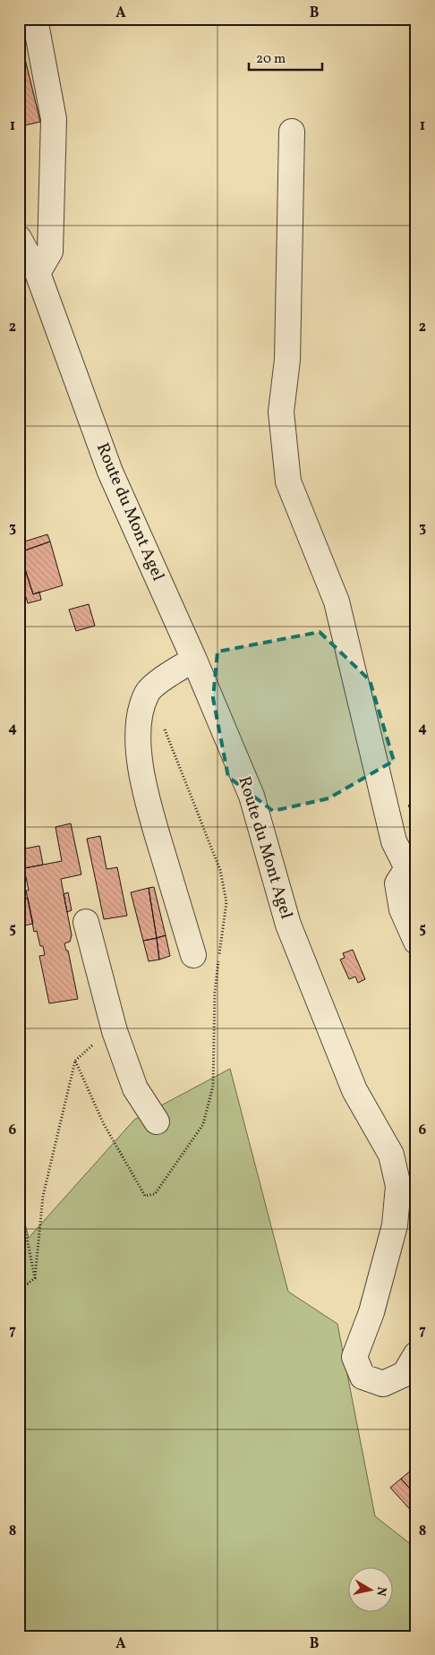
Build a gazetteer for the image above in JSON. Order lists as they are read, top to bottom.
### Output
{
  "streets": {
    "street": ["Route du Mont Agel"]
  },
  "scale_bar": "20 m",
  "north": "right",
  "grid": {
    "columns": ["A", "B"],
    "rows": [
      "1",
      "2",
      "3",
      "4",
      "5",
      "6",
      "7",
      "8"
    ]
  }
}
